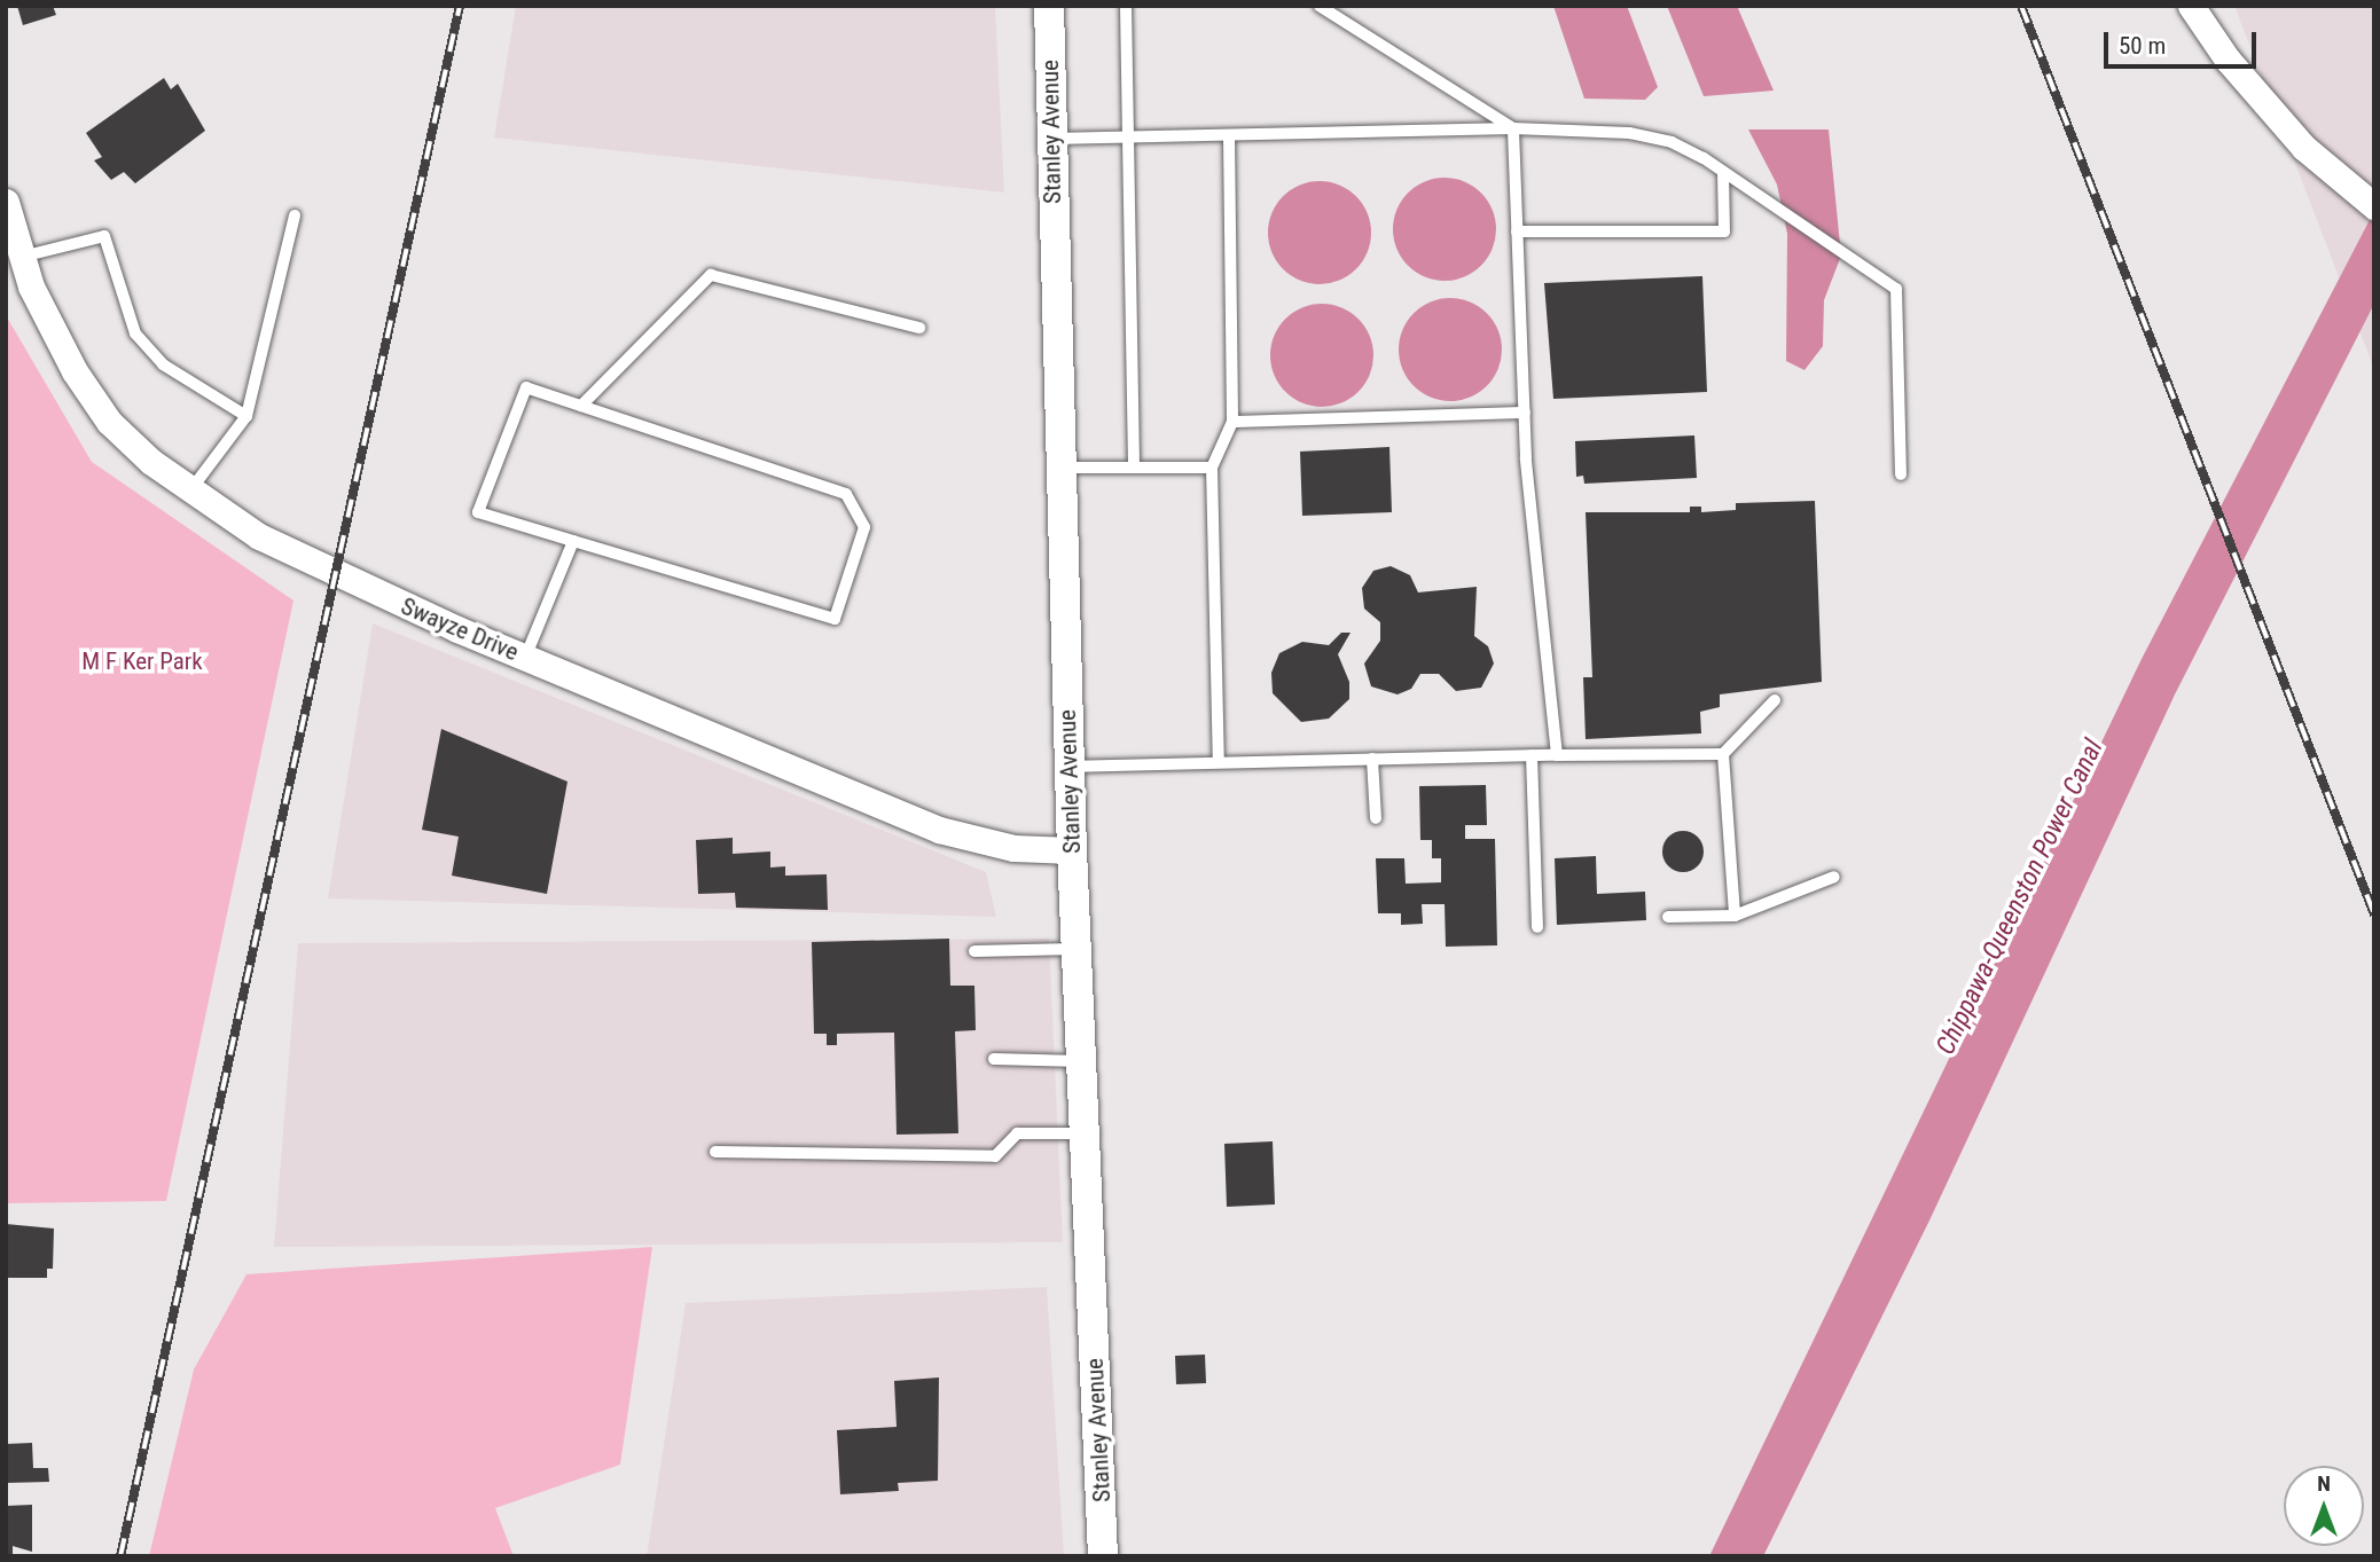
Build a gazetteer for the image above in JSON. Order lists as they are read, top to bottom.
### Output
{
  "streets": {
    "main road": ["Stanley Avenue"],
    "street": ["Swayze Drive"]
  },
  "crossings": [
    ["Stanley Avenue", "Swayze Drive"]
  ],
  "water": ["Chippawa-Queenston Power Canal"],
  "parks": ["M F Ker Park"],
  "scale_bar": "50 m",
  "north": "top"
}
